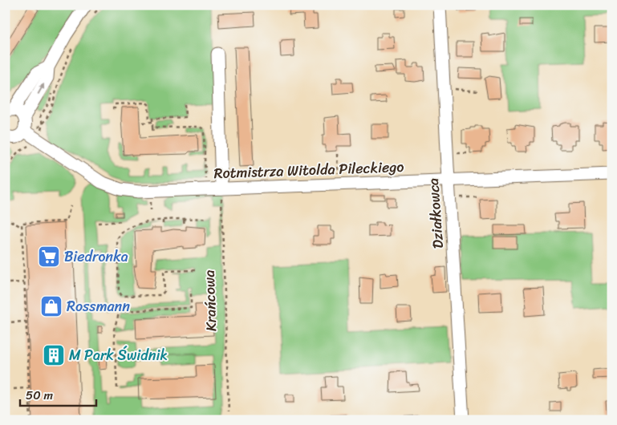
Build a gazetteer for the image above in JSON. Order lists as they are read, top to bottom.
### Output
{
  "streets": {
    "street": ["Rotmistrza Witolda Pileckiego", "Działkowca"],
    "path": ["Krańcowa"]
  },
  "crossings": [
    ["Rotmistrza Witolda Pileckiego", "Działkowca"],
    ["Rotmistrza Witolda Pileckiego", "Krańcowa"]
  ],
  "places": {
    "supermarket": ["Biedronka"],
    "shop": ["Rossmann"],
    "building": ["M Park Świdnik"]
  },
  "scale_bar": "50 m"
}
